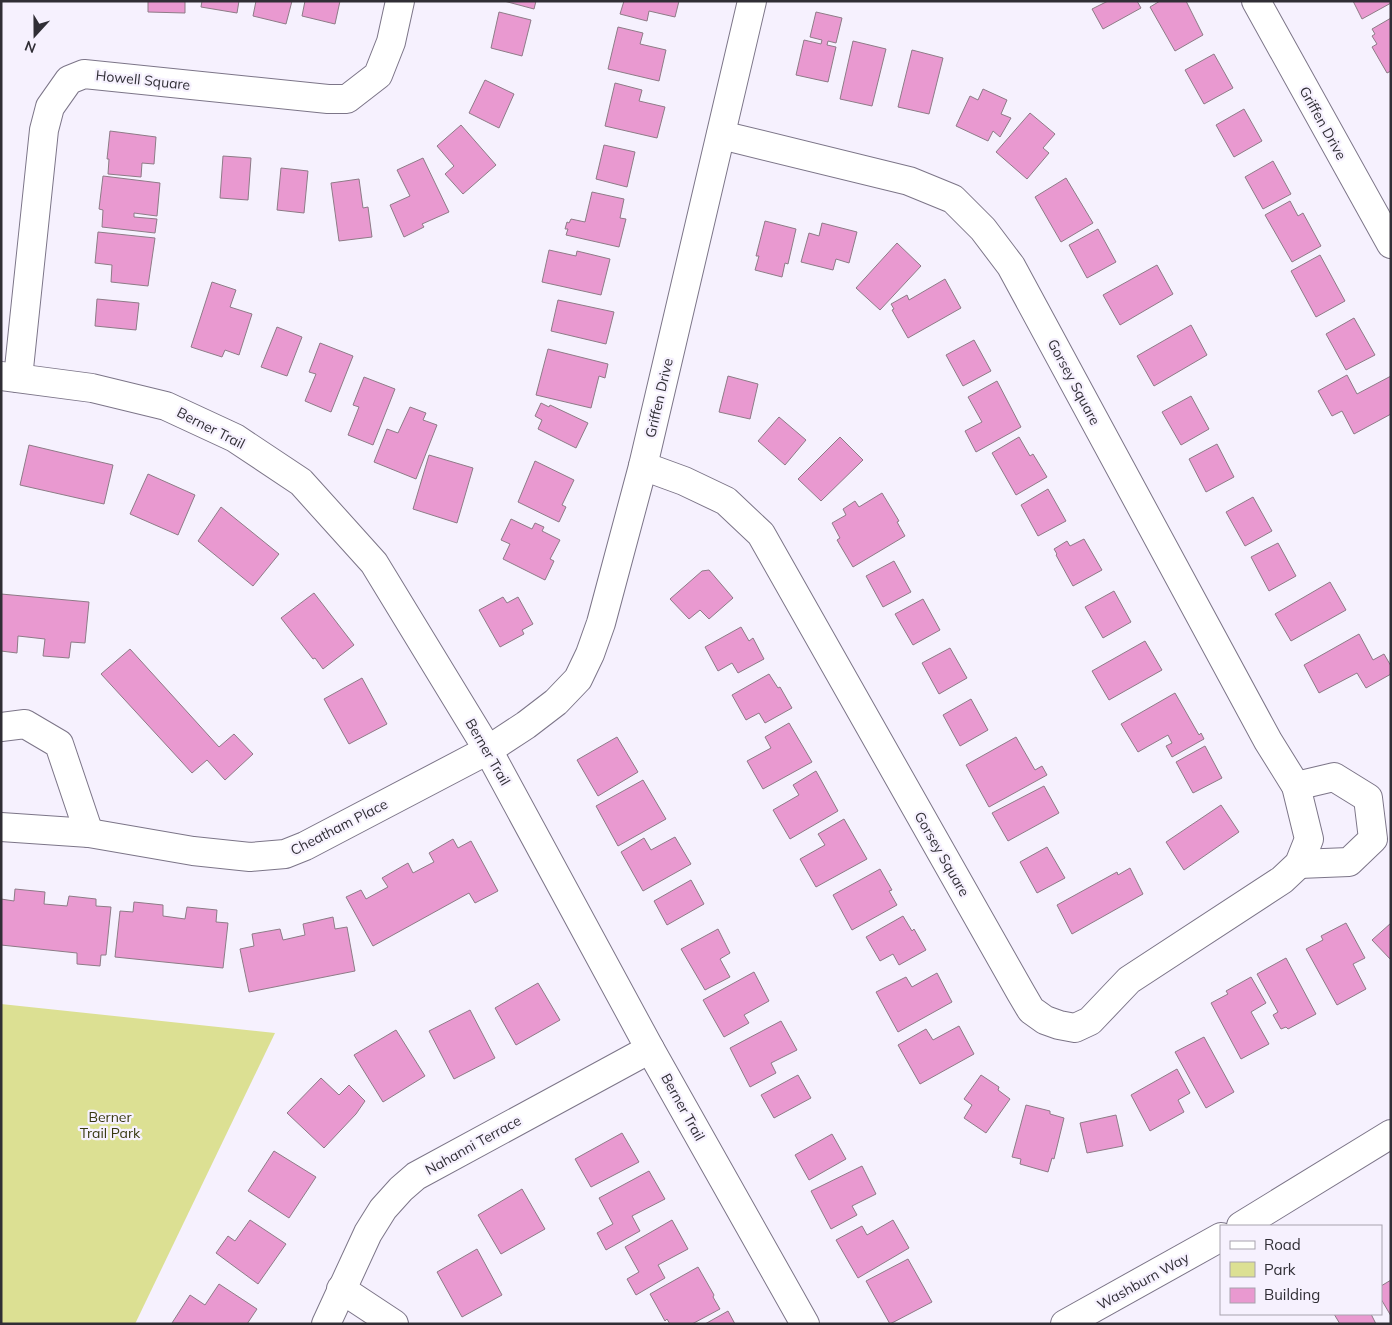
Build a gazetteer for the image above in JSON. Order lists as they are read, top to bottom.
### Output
{
  "streets": {
    "street": [
      "Howell Square",
      "Griffen Drive",
      "Gorsey Square",
      "Berner Trail",
      "Cheatham Place",
      "Nahanni Terrace",
      "Washburn Way"
    ]
  },
  "crossings": [
    ["Howell Square", "Berner Trail"],
    ["Griffen Drive", "Gorsey Square"],
    ["Griffen Drive", "Berner Trail"],
    ["Griffen Drive", "Cheatham Place"],
    ["Berner Trail", "Cheatham Place"],
    ["Berner Trail", "Nahanni Terrace"]
  ],
  "parks": ["Berner Trail Park"],
  "legend": ["Road", "Park", "Building"],
  "north": "bottom"
}
